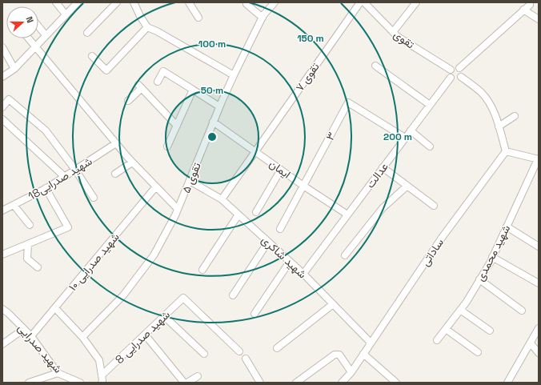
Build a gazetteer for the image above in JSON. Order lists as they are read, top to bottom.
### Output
{
  "streets": {
    "street": [
      "تقوی",
      "تقوی ۷",
      "۳",
      "ایمان",
      "عدالت",
      "تقوی ۵",
      "شهید صدرایی18",
      "ساداتی",
      "شهید محمدی",
      "شهید شاکری",
      "شهید صدرایی ۱۰",
      "شهید صدرایی 8",
      "شهید صدرایی"
    ]
  },
  "crossings": [
    ["تقوی", "عدالت"],
    ["تقوی ۷", "ایمان"],
    ["تقوی ۷", "شهید شاکری"],
    ["۳", "ایمان"],
    ["۳", "عدالت"],
    ["ایمان", "عدالت"],
    ["ایمان", "تقوی ۵"],
    ["عدالت", "شهید شاکری"],
    ["تقوی ۵", "شهید شاکری"],
    ["ساداتی", "شهید شاکری"],
    ["شهید صدرایی ۱۰", "شهید صدرایی"]
  ],
  "north": "right",
  "rings": [
    "150 m",
    "100 m",
    "50 m",
    "200 m"
  ]
}
